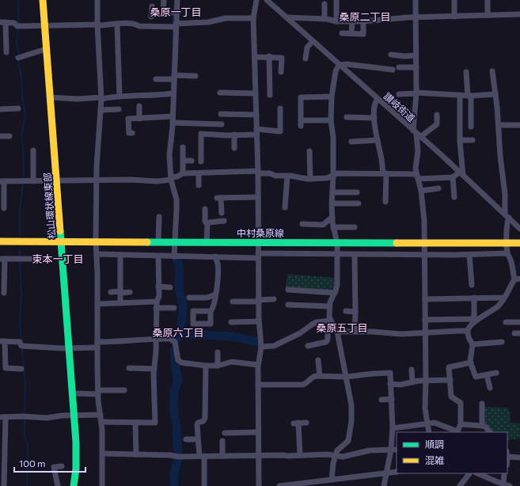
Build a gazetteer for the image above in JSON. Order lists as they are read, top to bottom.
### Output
{
  "streets": {
    "street": ["讃岐街道", "松山環状線東部", "中村桑原線"]
  },
  "crossings": [
    ["松山環状線東部", "中村桑原線"]
  ],
  "districts": [
    "桑原一丁目",
    "桑原二丁目",
    "束本一丁目",
    "桑原五丁目",
    "桑原六丁目"
  ],
  "legend": ["順調", "混雑"],
  "scale_bar": "100 m"
}
